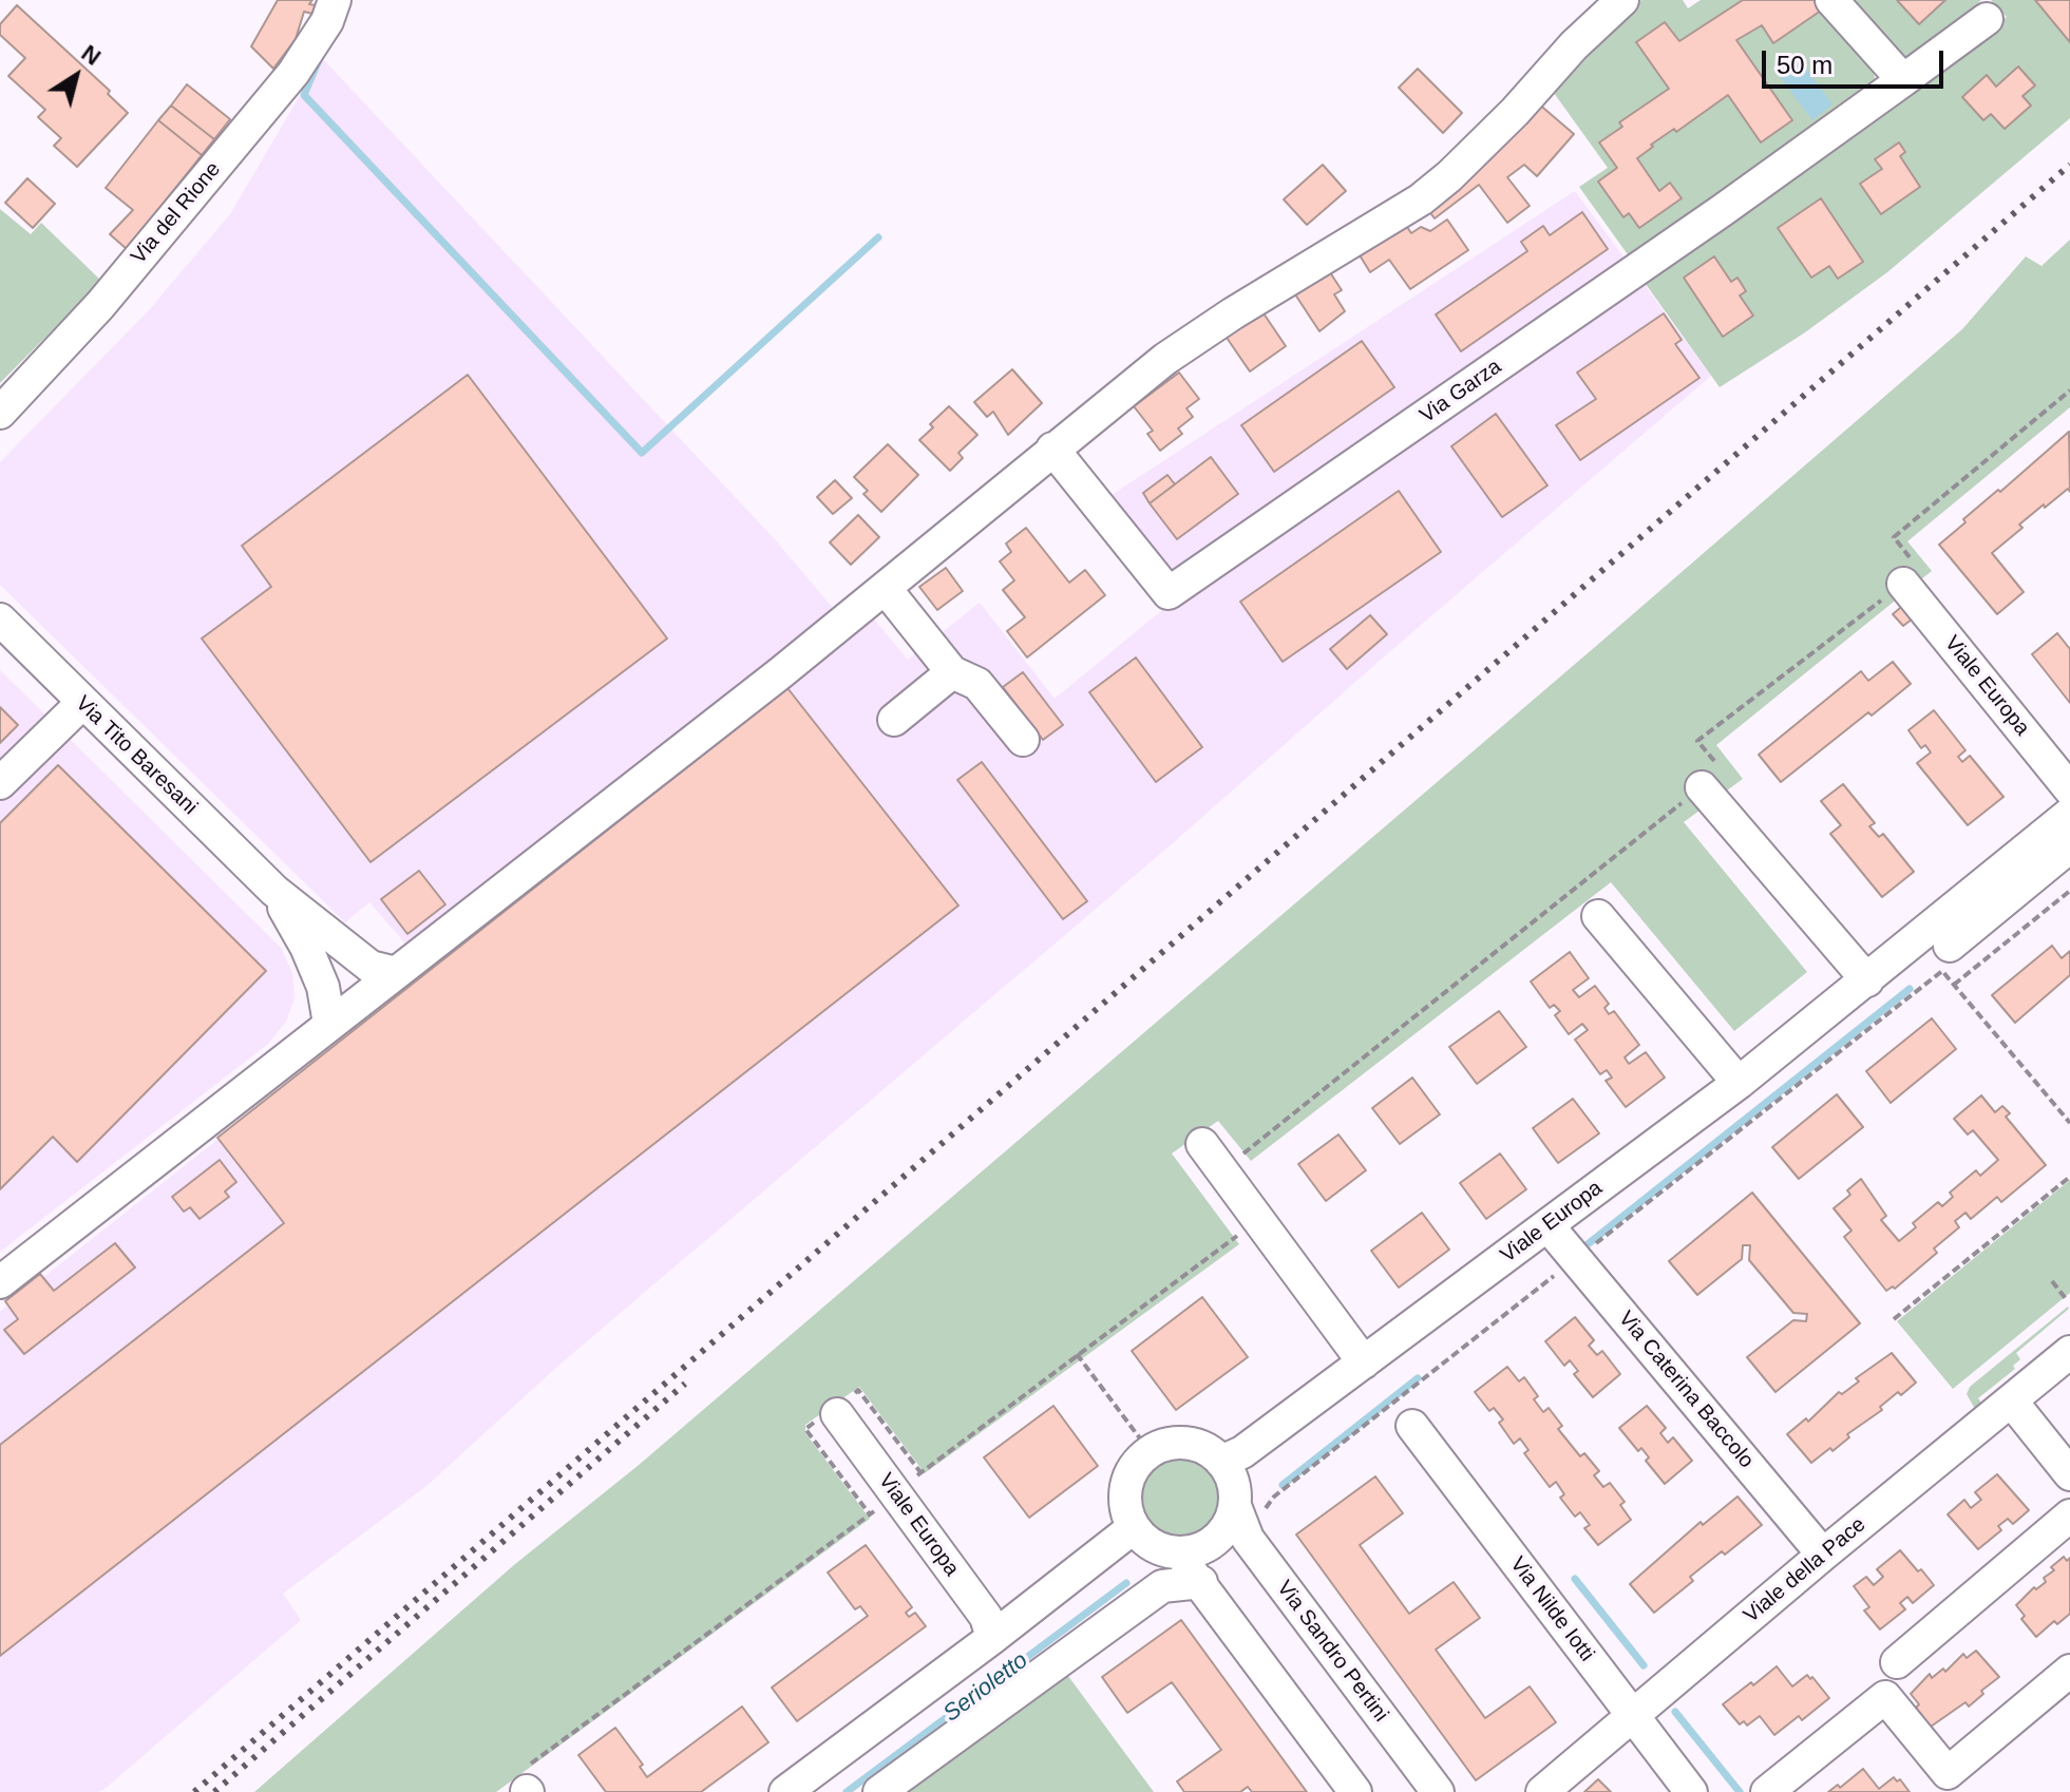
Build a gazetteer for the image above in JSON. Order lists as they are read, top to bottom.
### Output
{
  "streets": {
    "street": [
      "Via del Rione",
      "Via Garza",
      "Viale Europa",
      "Via Tito Baresani",
      "Via Caterina Baccolo",
      "Viale della Pace",
      "Via Nilde Iotti",
      "Via Sandro Pertini"
    ]
  },
  "crossings": [
    ["Viale Europa", "Via Caterina Baccolo"],
    ["Viale Europa", "Via Sandro Pertini"],
    ["Via Caterina Baccolo", "Viale della Pace"],
    ["Viale della Pace", "Via Nilde Iotti"]
  ],
  "water": ["Serioletto"],
  "scale_bar": "50 m",
  "north": "top right"
}
